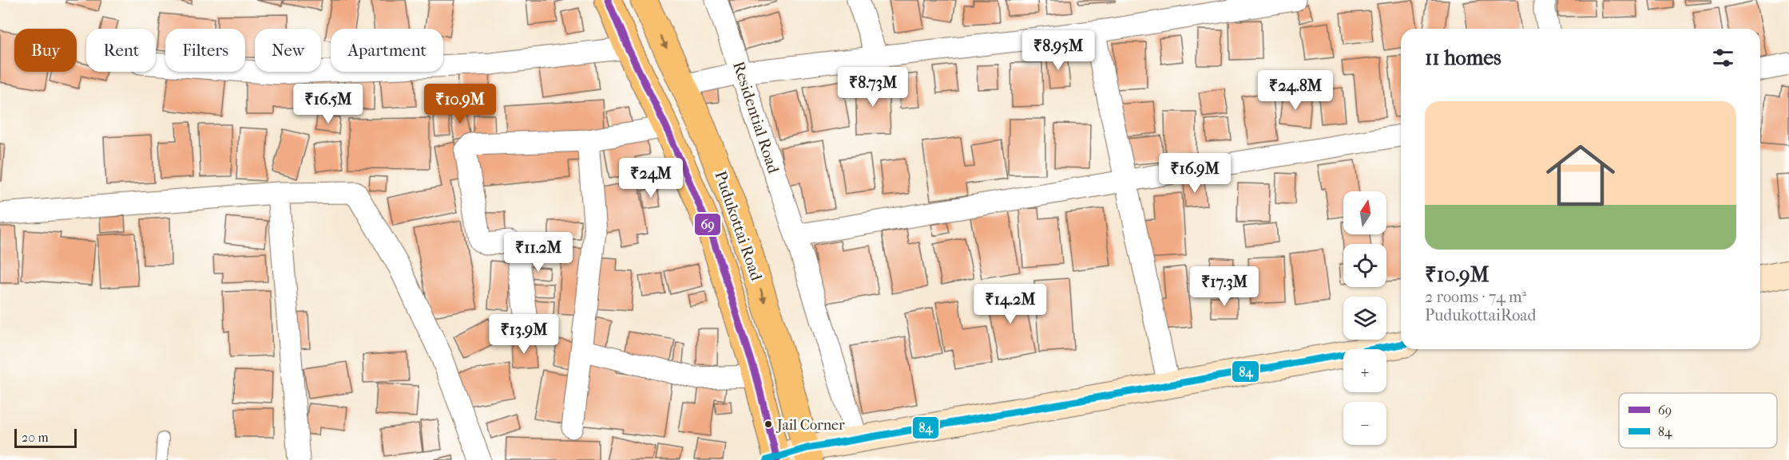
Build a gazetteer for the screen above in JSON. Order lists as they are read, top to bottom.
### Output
{
  "streets": {
    "highway": ["Pudukottai Road"],
    "street": ["Residential Road"]
  },
  "places": ["Jail Corner"],
  "lines": ["transit line 69", "transit line 84"],
  "legend": ["69", "84"],
  "scale_bar": "20 m",
  "north": "top",
  "page": {
    "chip": [
      "Buy",
      "Rent",
      "Filters",
      "New",
      "Apartment"
    ],
    "heading": "11 homes",
    "price": [
      "₹8.95M",
      "₹8.73M",
      "₹24.8M",
      "₹16.5M",
      "₹10.9M",
      "₹16.9M",
      "₹24M",
      "₹11.2M",
      "₹17.3M",
      "₹14.2M",
      "₹13.9M"
    ],
    "list": [
      {
        "name": "₹10.9M",
        "note": "2 rooms · 74 m² · PudukottaiRoad"
      }
    ],
    "map_buttons": ["+", "−"],
    "scale": "20 m"
  }
}
